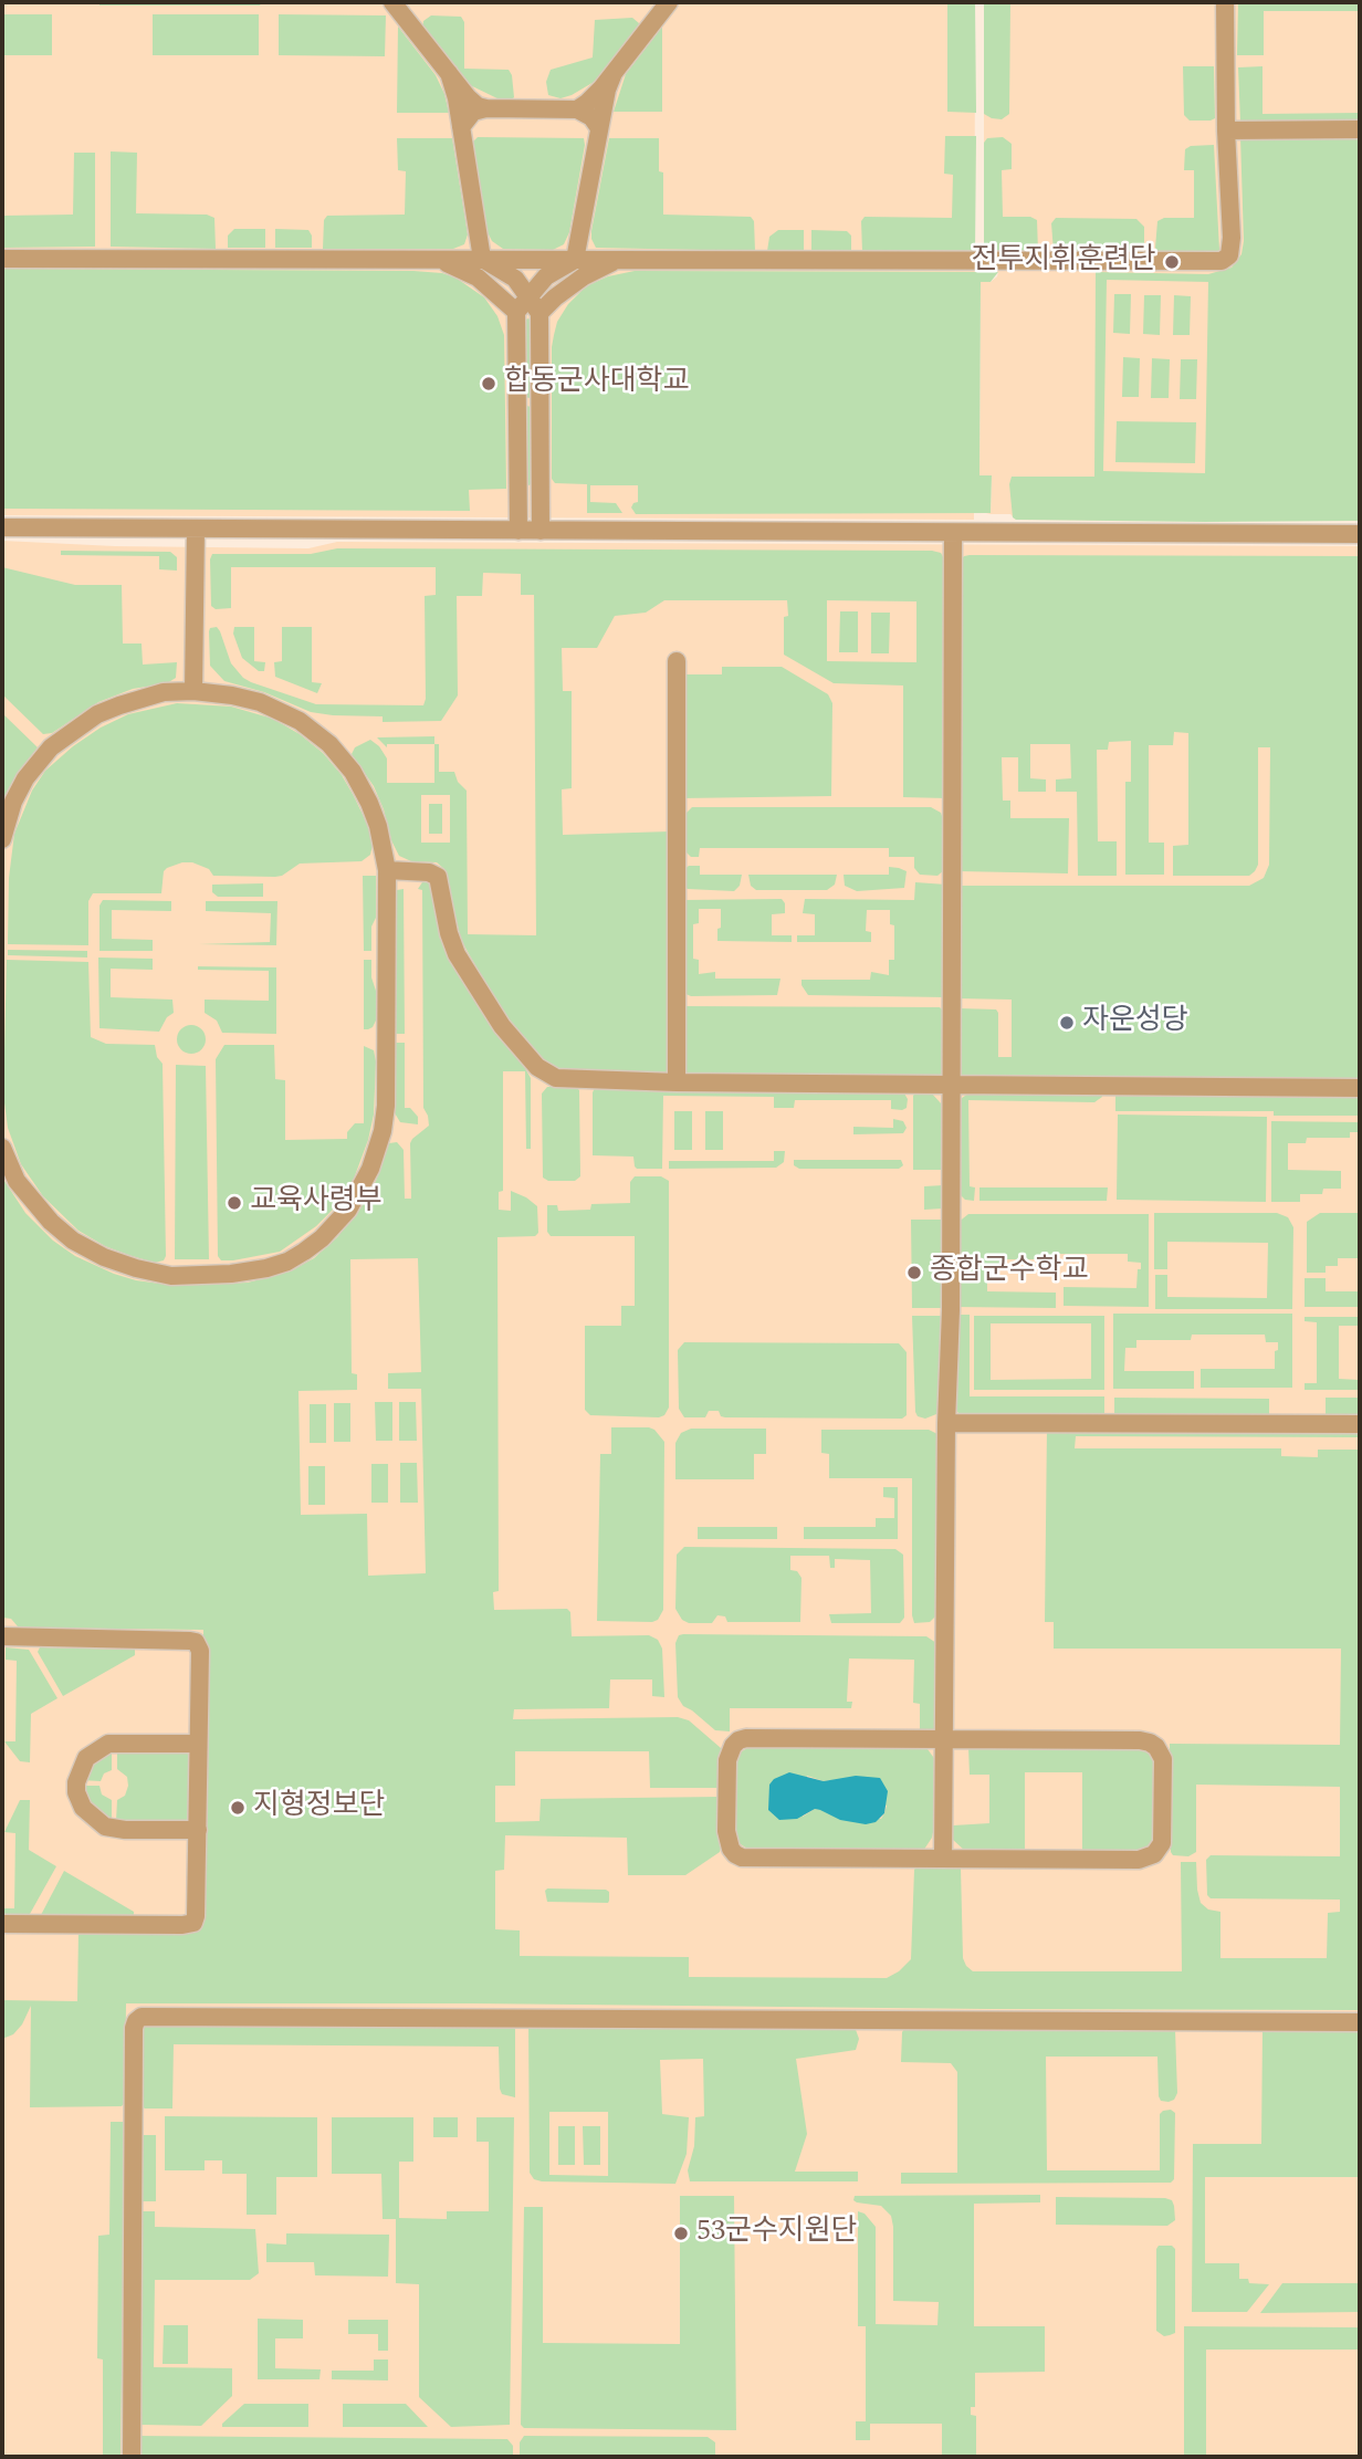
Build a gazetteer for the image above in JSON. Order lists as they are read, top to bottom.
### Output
{
  "places": [
    "전투지휘훈련단",
    "합동군사대학교",
    "자운성당",
    "교육사령부",
    "종합군수학교",
    "지형정보단",
    "53군수지원단"
  ]
}
